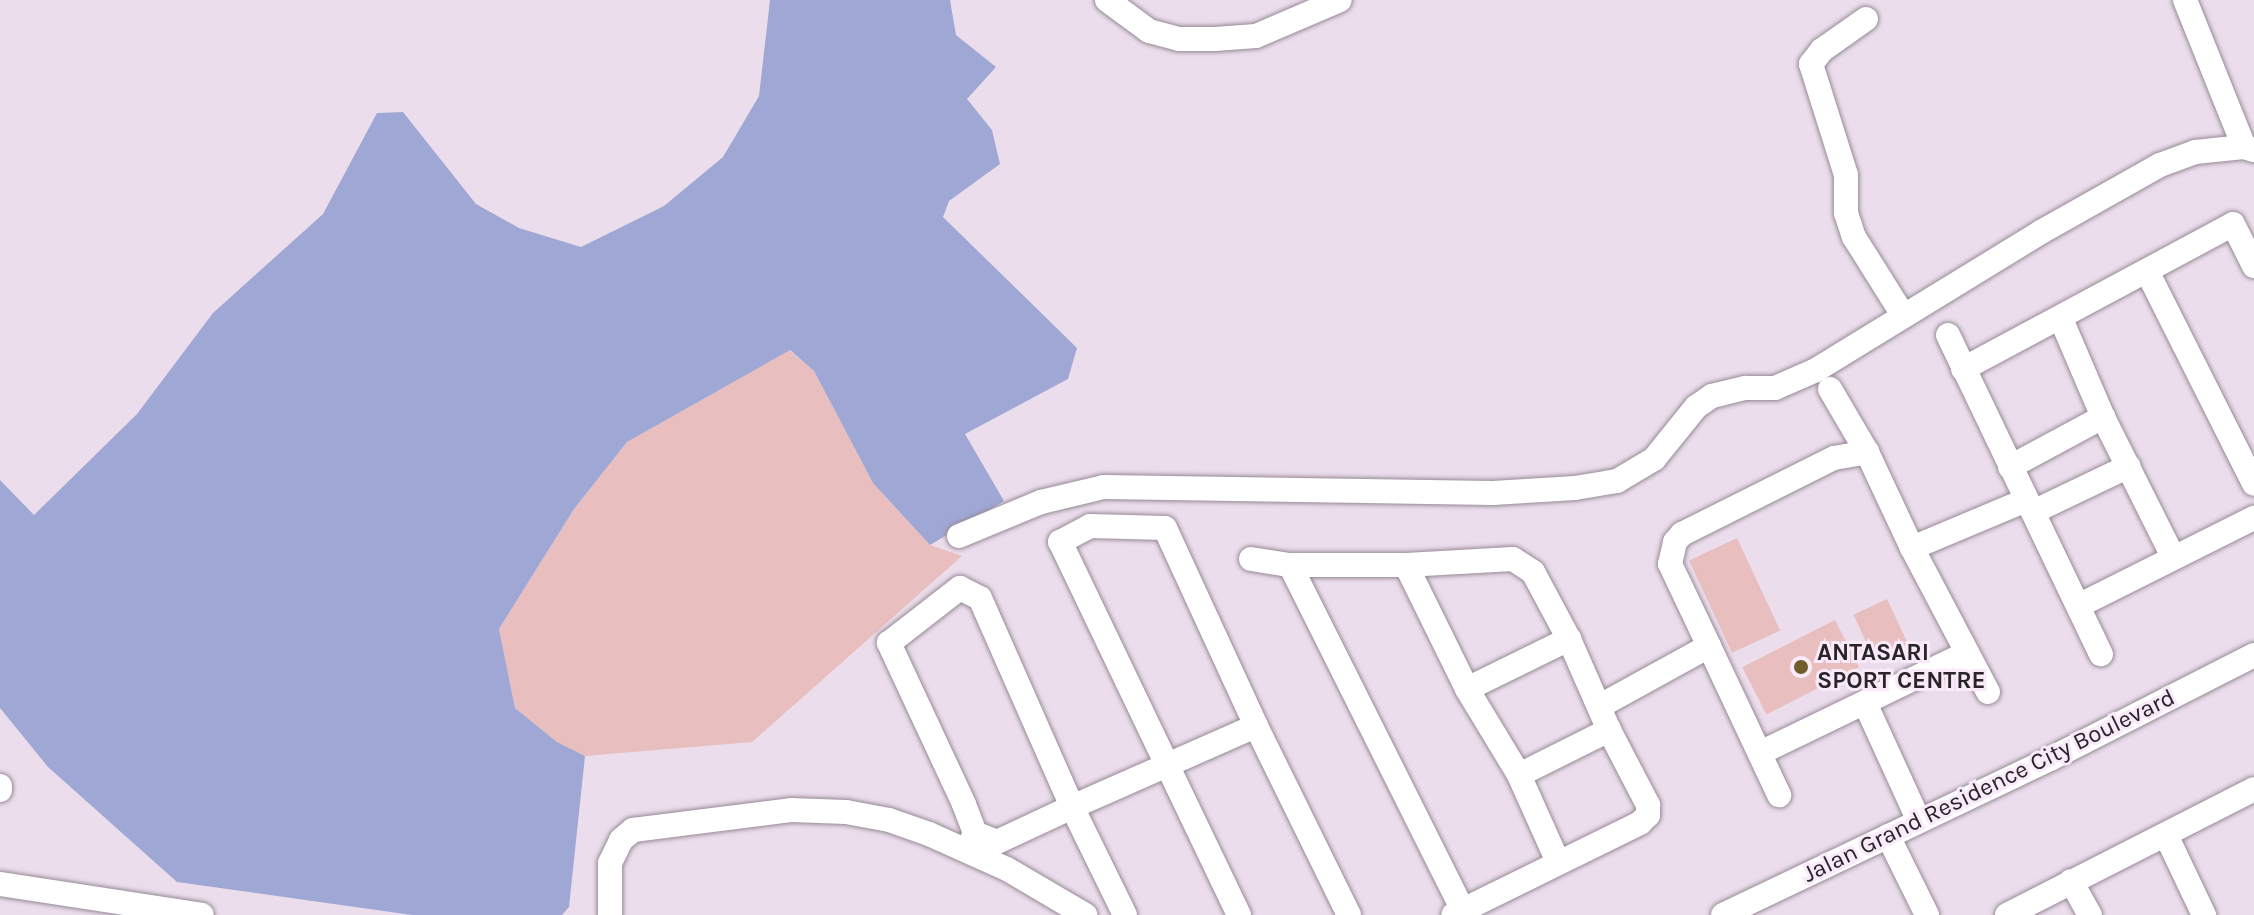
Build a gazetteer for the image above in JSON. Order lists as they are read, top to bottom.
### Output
{
  "streets": {
    "street": ["Jalan Grand Residence City Boulevard"]
  },
  "places": ["ANTASARI SPORT CENTRE"]
}
